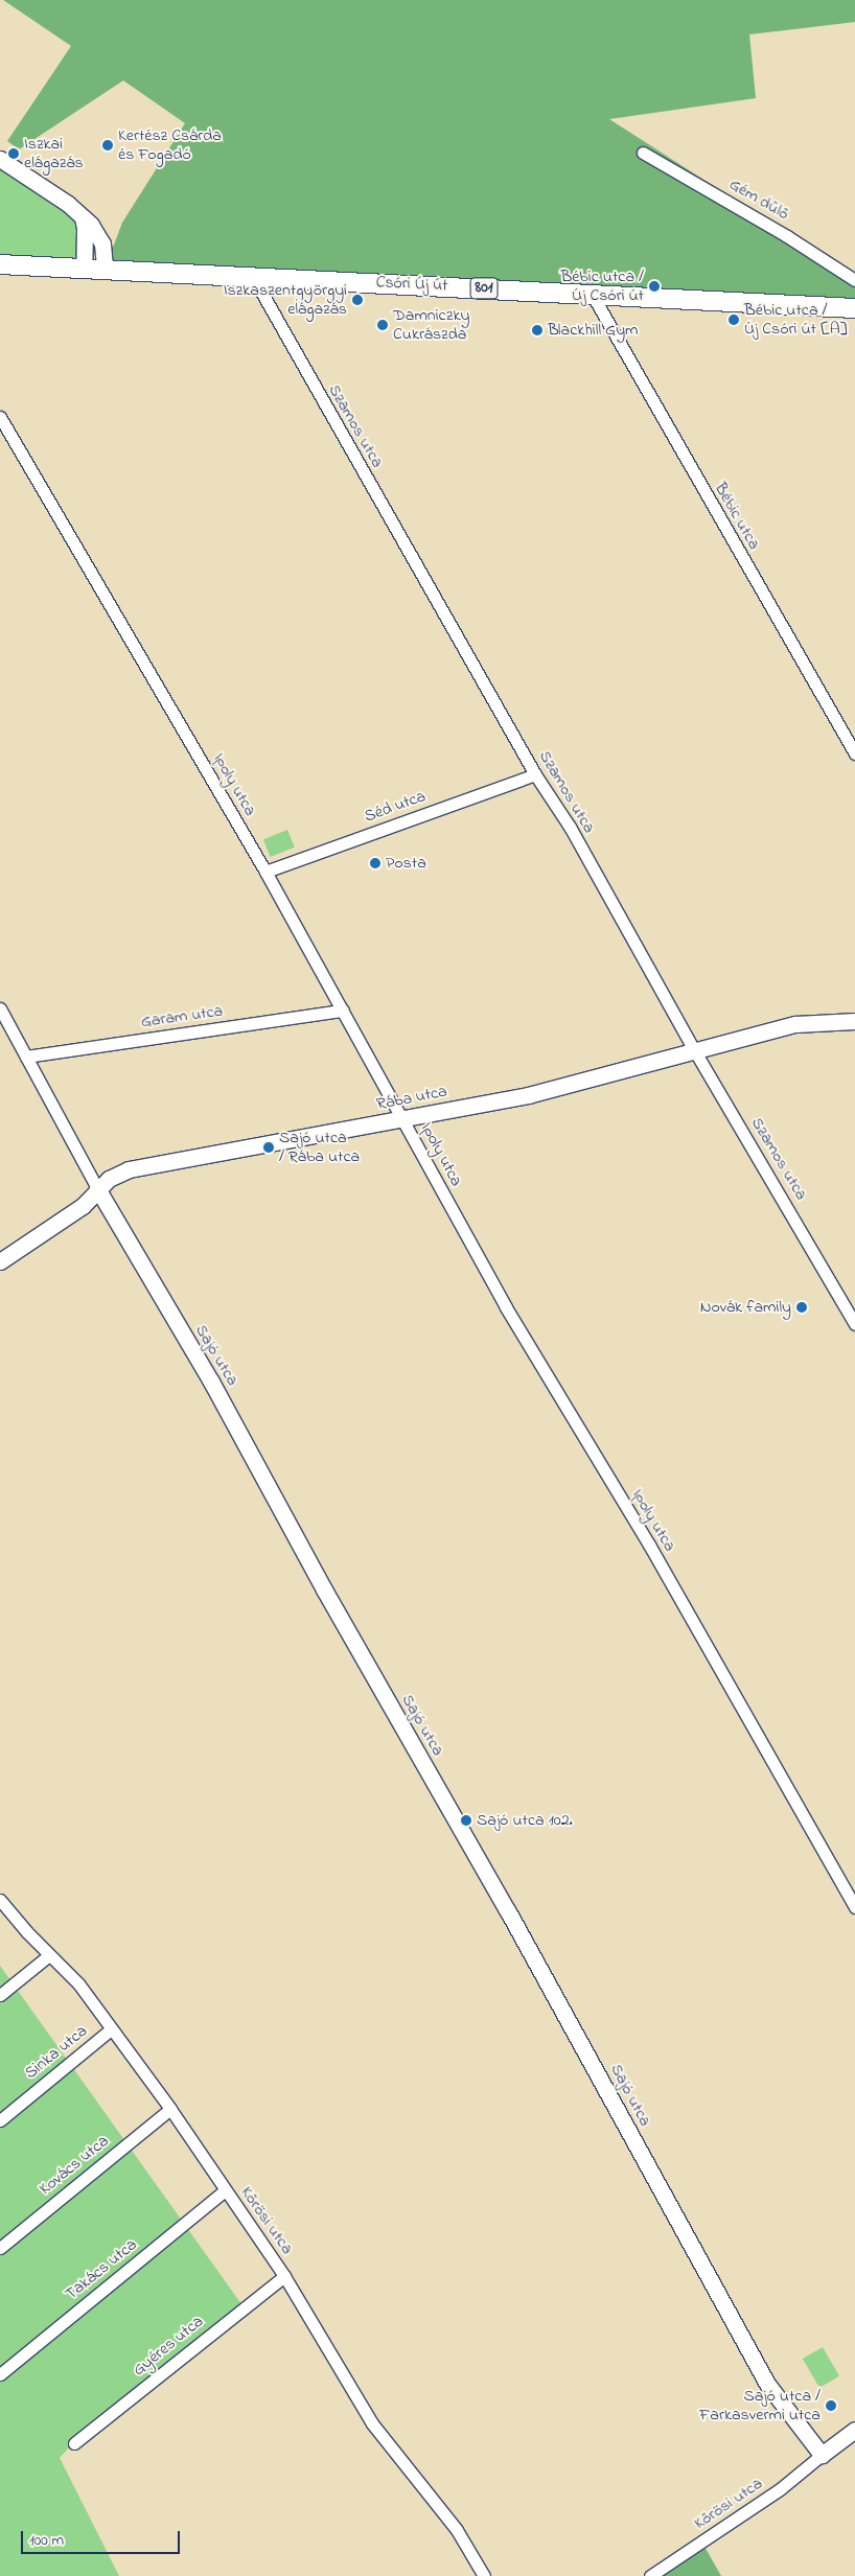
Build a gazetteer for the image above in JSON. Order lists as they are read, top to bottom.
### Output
{
  "streets": {
    "main road": ["Csóri Új út", "801"],
    "street": [
      "Gém dűlő",
      "Szamos utca",
      "Bébic utca",
      "Ipoly utca",
      "Séd utca",
      "Garam utca",
      "Rába utca",
      "Sajó utca",
      "Sinka utca",
      "Kovács utca",
      "Kőrösi utca",
      "Takács utca",
      "Gyéres utca"
    ]
  },
  "crossings": [
    ["Csóri Új út", "Szamos utca"],
    ["Csóri Új út", "Bébic utca"],
    ["Szamos utca", "Séd utca"],
    ["Szamos utca", "Rába utca"],
    ["Ipoly utca", "Séd utca"],
    ["Ipoly utca", "Garam utca"],
    ["Ipoly utca", "Rába utca"],
    ["Garam utca", "Sajó utca"],
    ["Rába utca", "Sajó utca"],
    ["Sajó utca", "Kőrösi utca"],
    ["Sinka utca", "Kőrösi utca"],
    ["Kovács utca", "Kőrösi utca"],
    ["Kőrösi utca", "Takács utca"],
    ["Kőrösi utca", "Gyéres utca"]
  ],
  "places": [
    "Kertész Csárda és Fogadó",
    "Iszkai elágazás",
    "Bébic utca / Új Csóri út",
    "Iszkaszentgyörgyi elágazás",
    "Bébic utca / Új Csóri út [A]",
    "Damniczky Cukrászda",
    "Blackhill Gym",
    "Posta",
    "Sajó utca / Rába utca",
    "Novák family",
    "Sajó utca 102.",
    "Sajó utca / Farkasvermi utca"
  ],
  "scale_bar": "100 m"
}
